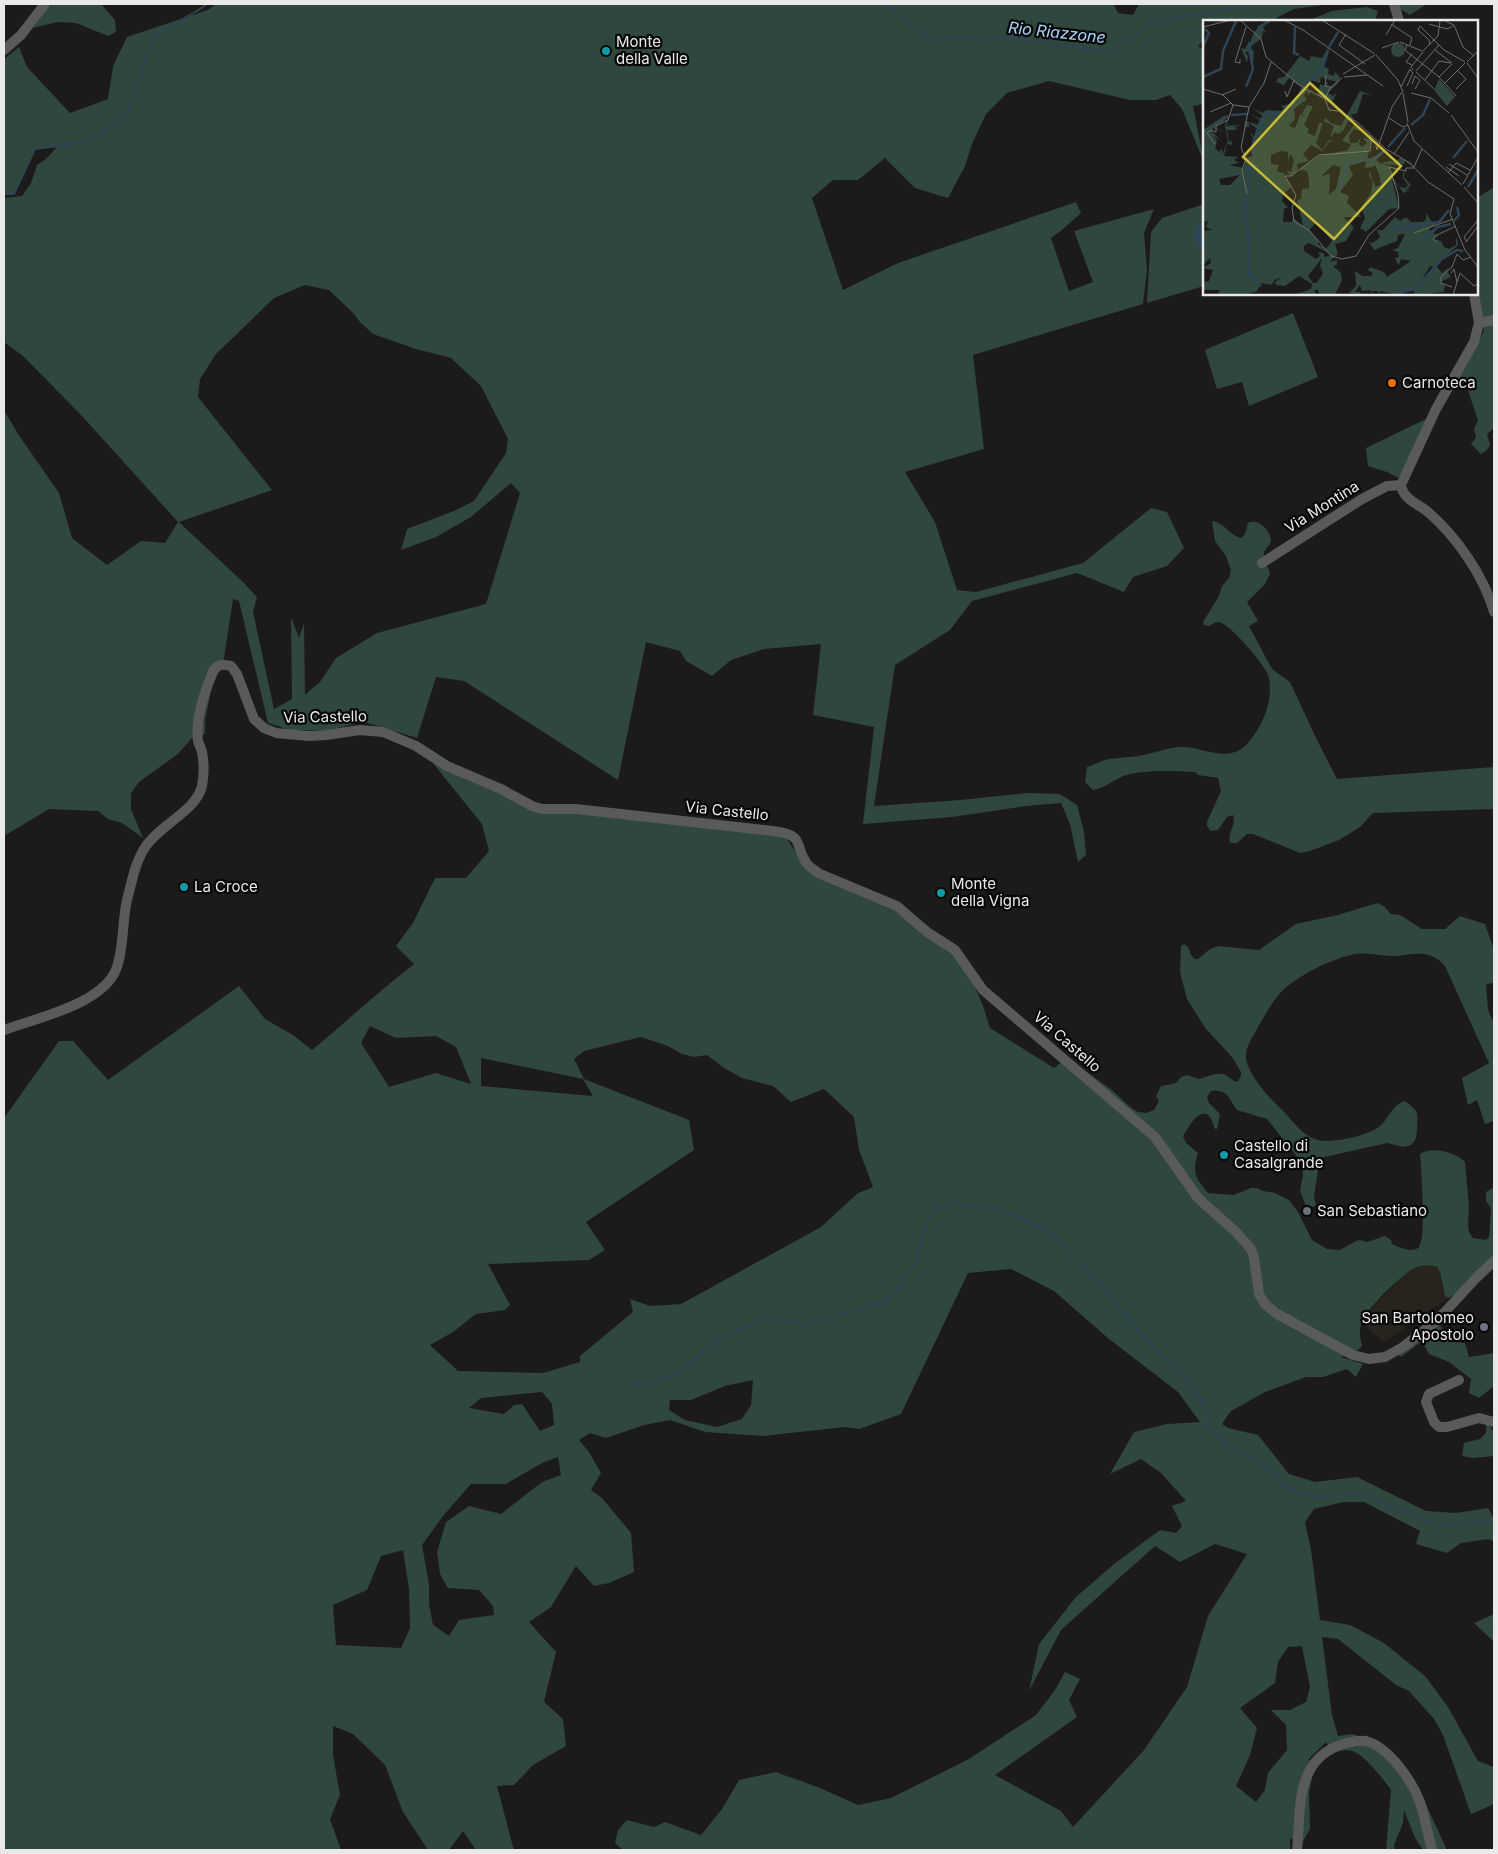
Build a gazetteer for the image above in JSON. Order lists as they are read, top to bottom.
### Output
{
  "streets": {
    "street": ["Via Montina", "Via Castello"]
  },
  "water": ["Rio Riazzone"],
  "places": [
    "Monte della Valle",
    "Carnoteca",
    "La Croce",
    "Monte della Vigna",
    "Castello di Casalgrande",
    "San Sebastiano",
    "San Bartolomeo Apostolo"
  ]
}
